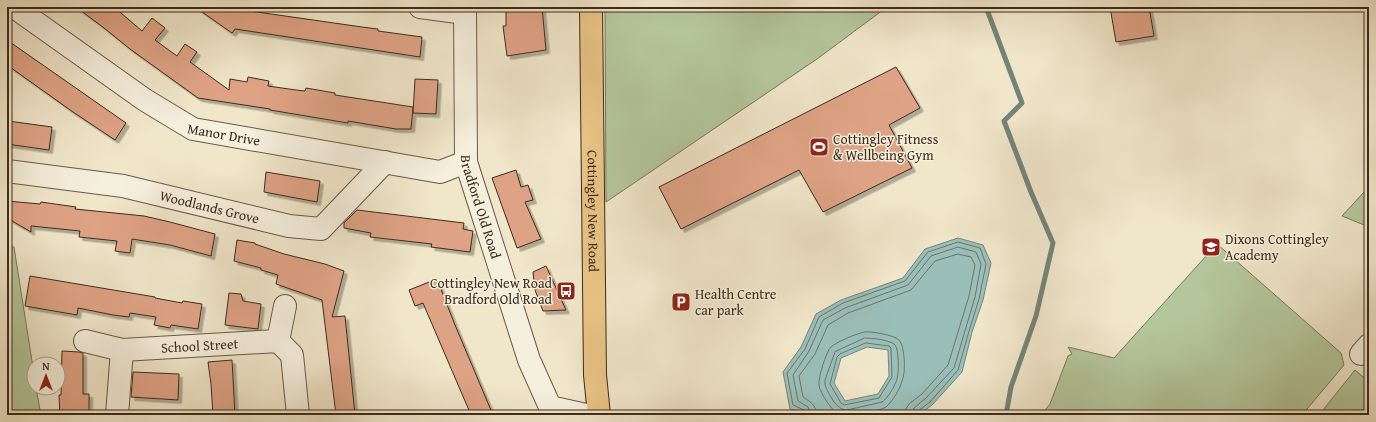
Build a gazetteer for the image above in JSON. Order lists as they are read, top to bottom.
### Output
{
  "streets": {
    "main road": ["Cottingley New Road"],
    "street": [
      "Manor Drive",
      "Bradford Old Road",
      "Woodlands Grove",
      "School Street"
    ]
  },
  "crossings": [
    ["Manor Drive", "Bradford Old Road"],
    ["Manor Drive", "Woodlands Grove"]
  ],
  "places": {
    "sports": ["Cottingley Fitness & Wellbeing Gym"],
    "school or university": ["Dixons Cottingley Academy"],
    "bus stop": ["Cottingley New Road Bradford Old Road"],
    "parking": ["Health Centre car park"]
  },
  "north": "top"
}
